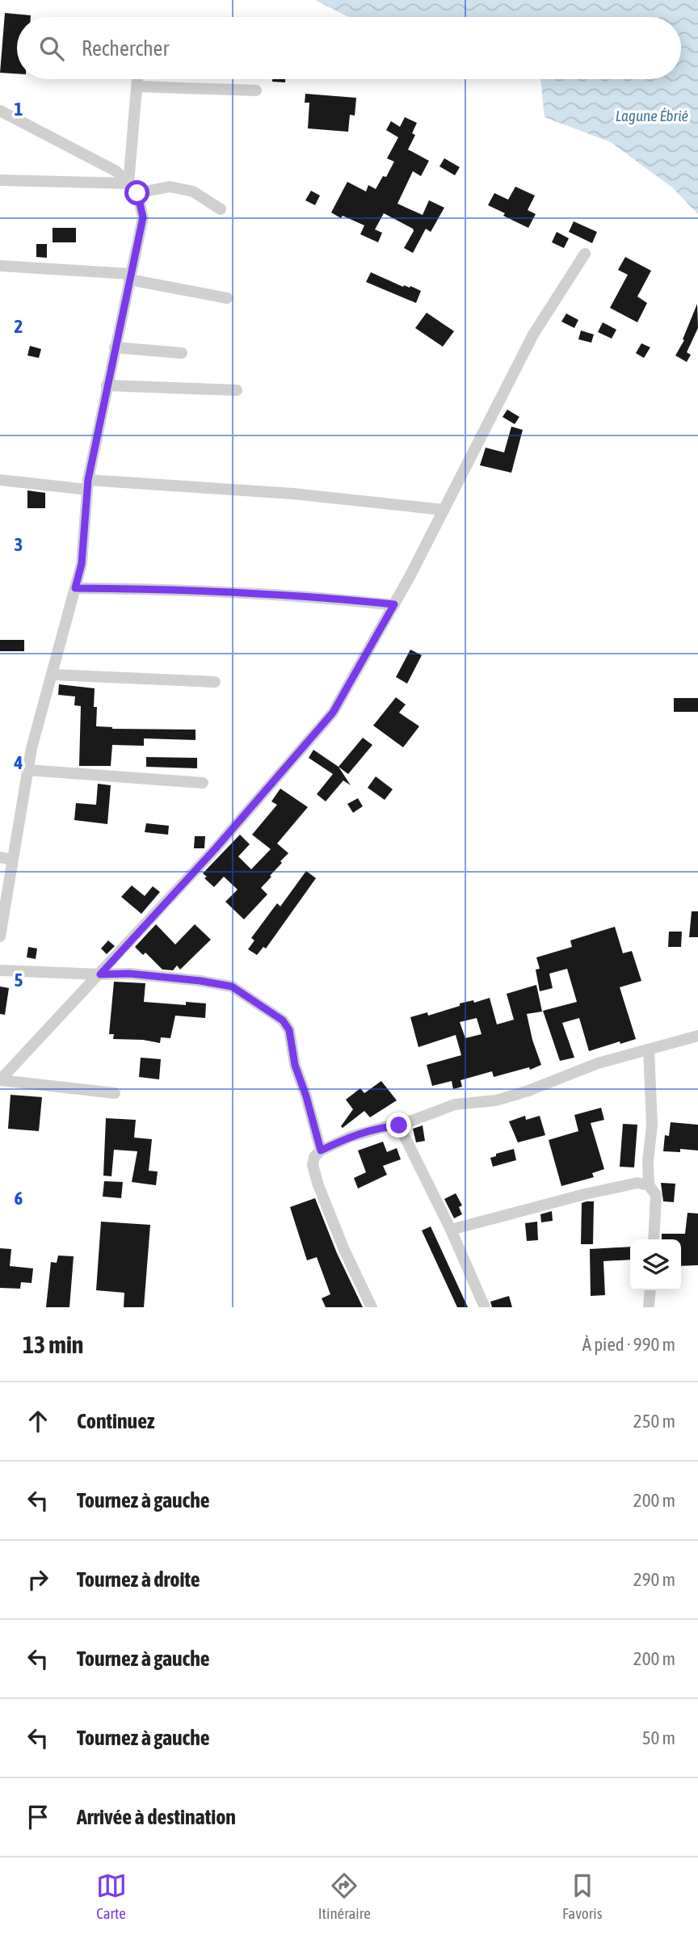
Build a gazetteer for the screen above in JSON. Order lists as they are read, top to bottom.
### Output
{
  "water": ["Lagune Ébrié"],
  "page": {
    "search": "Rechercher",
    "heading": ["13 min", "À pied · 990 m"],
    "list": [
      ["Continuez", "250 m"],
      ["Tournez à gauche", "200 m"],
      ["Tournez à droite", "290 m"],
      ["Tournez à gauche", "200 m"],
      ["Tournez à gauche", "50 m"],
      "Arrivée à destination"
    ],
    "nav": ["Carte", "Itinéraire", "Favoris"]
  },
  "grid": {
    "rows": [
      "1",
      "2",
      "3",
      "4",
      "5",
      "6"
    ]
  }
}
